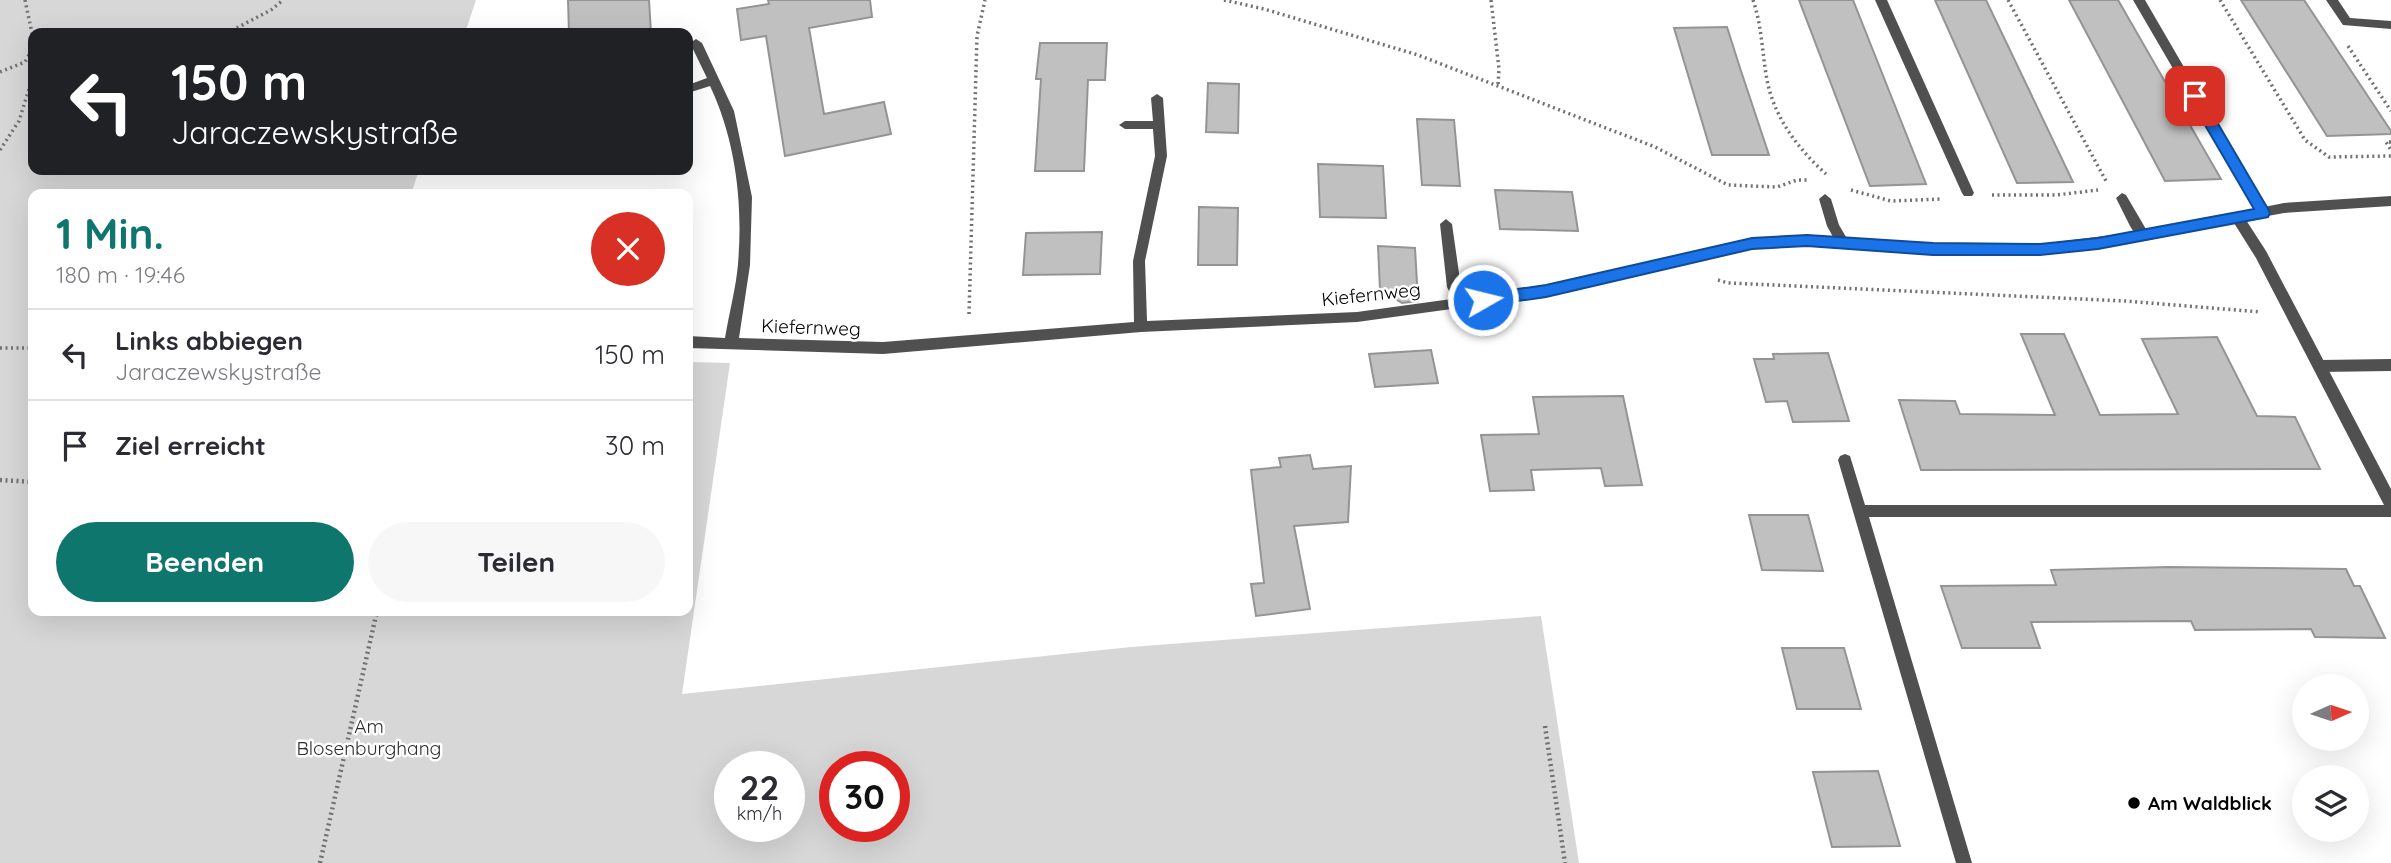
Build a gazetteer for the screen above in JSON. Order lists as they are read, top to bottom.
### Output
{
  "streets": {
    "street": ["Kiefernweg"]
  },
  "parks": ["Am Blosenburghang"],
  "places": ["Am Waldblick"],
  "north": "right",
  "page": {
    "turn": ["150 m", "Jaraczewskystraße"],
    "heading": ["1 Min.", "180 m · 19:46"],
    "list": [
      {
        "name": "Links abbiegen",
        "note": "Jaraczewskystraße",
        "value": "150 m"
      },
      {
        "name": "Ziel erreicht",
        "value": "30 m"
      }
    ],
    "buttons": ["Beenden", "Teilen"],
    "speed": "22 km/h",
    "limit": "30"
  }
}
